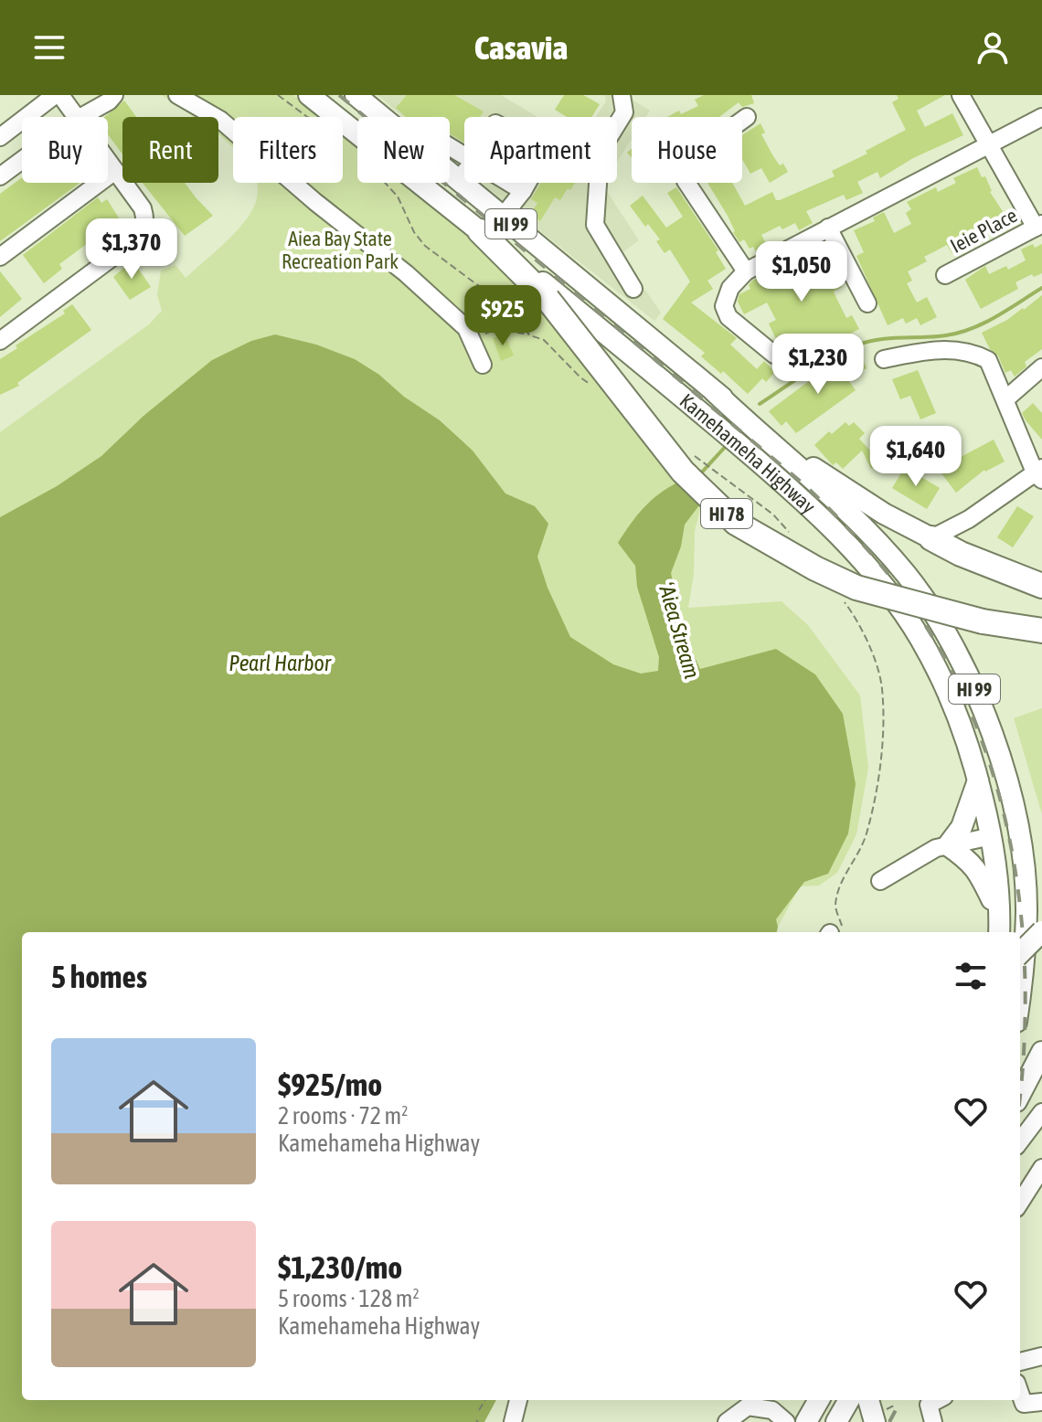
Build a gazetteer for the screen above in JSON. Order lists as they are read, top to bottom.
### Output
{
  "streets": {
    "highway": ["HI 78"],
    "main road": ["HI 99", "Kamehameha Highway"],
    "street": ["Ieie Place"]
  },
  "crossings": [
    ["Kamehameha Highway", "HI 78"]
  ],
  "water": ["ʻAiea Stream", "Pearl Harbor"],
  "parks": ["Aiea Bay State Recreation Park"],
  "page": {
    "header": "Casavia",
    "chip": [
      "Buy",
      "Rent",
      "Filters",
      "New",
      "Apartment",
      "House"
    ],
    "price": [
      "$1,370",
      "$1,050",
      "$925",
      "$1,230",
      "$1,640"
    ],
    "heading": "5 homes",
    "list": [
      {
        "name": "$925/mo",
        "note": "2 rooms · 72 m² · Kamehameha Highway"
      },
      {
        "name": "$1,230/mo",
        "note": "5 rooms · 128 m² · Kamehameha Highway"
      }
    ]
  }
}
